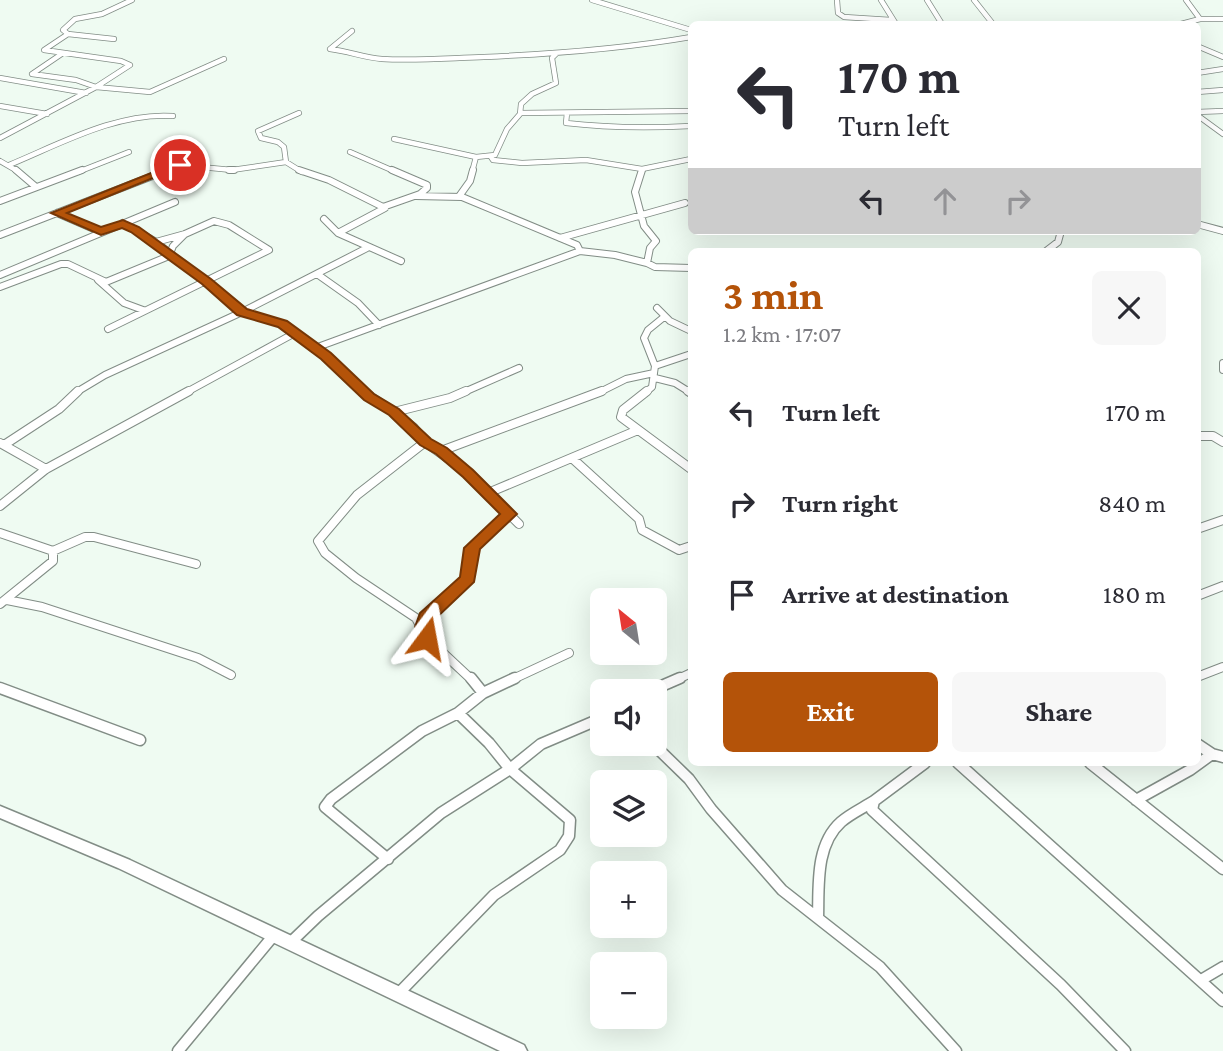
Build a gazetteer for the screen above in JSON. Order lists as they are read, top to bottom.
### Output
{
  "north": "top left",
  "page": {
    "turn": ["170 m", "Turn left"],
    "heading": ["3 min", "1.2 km · 17:07"],
    "list": [
      {
        "name": "Turn left",
        "value": "170 m"
      },
      {
        "name": "Turn right",
        "value": "840 m"
      },
      {
        "name": "Arrive at destination",
        "value": "180 m"
      }
    ],
    "map_buttons": ["+", "−"],
    "buttons": ["Exit", "Share"]
  }
}
